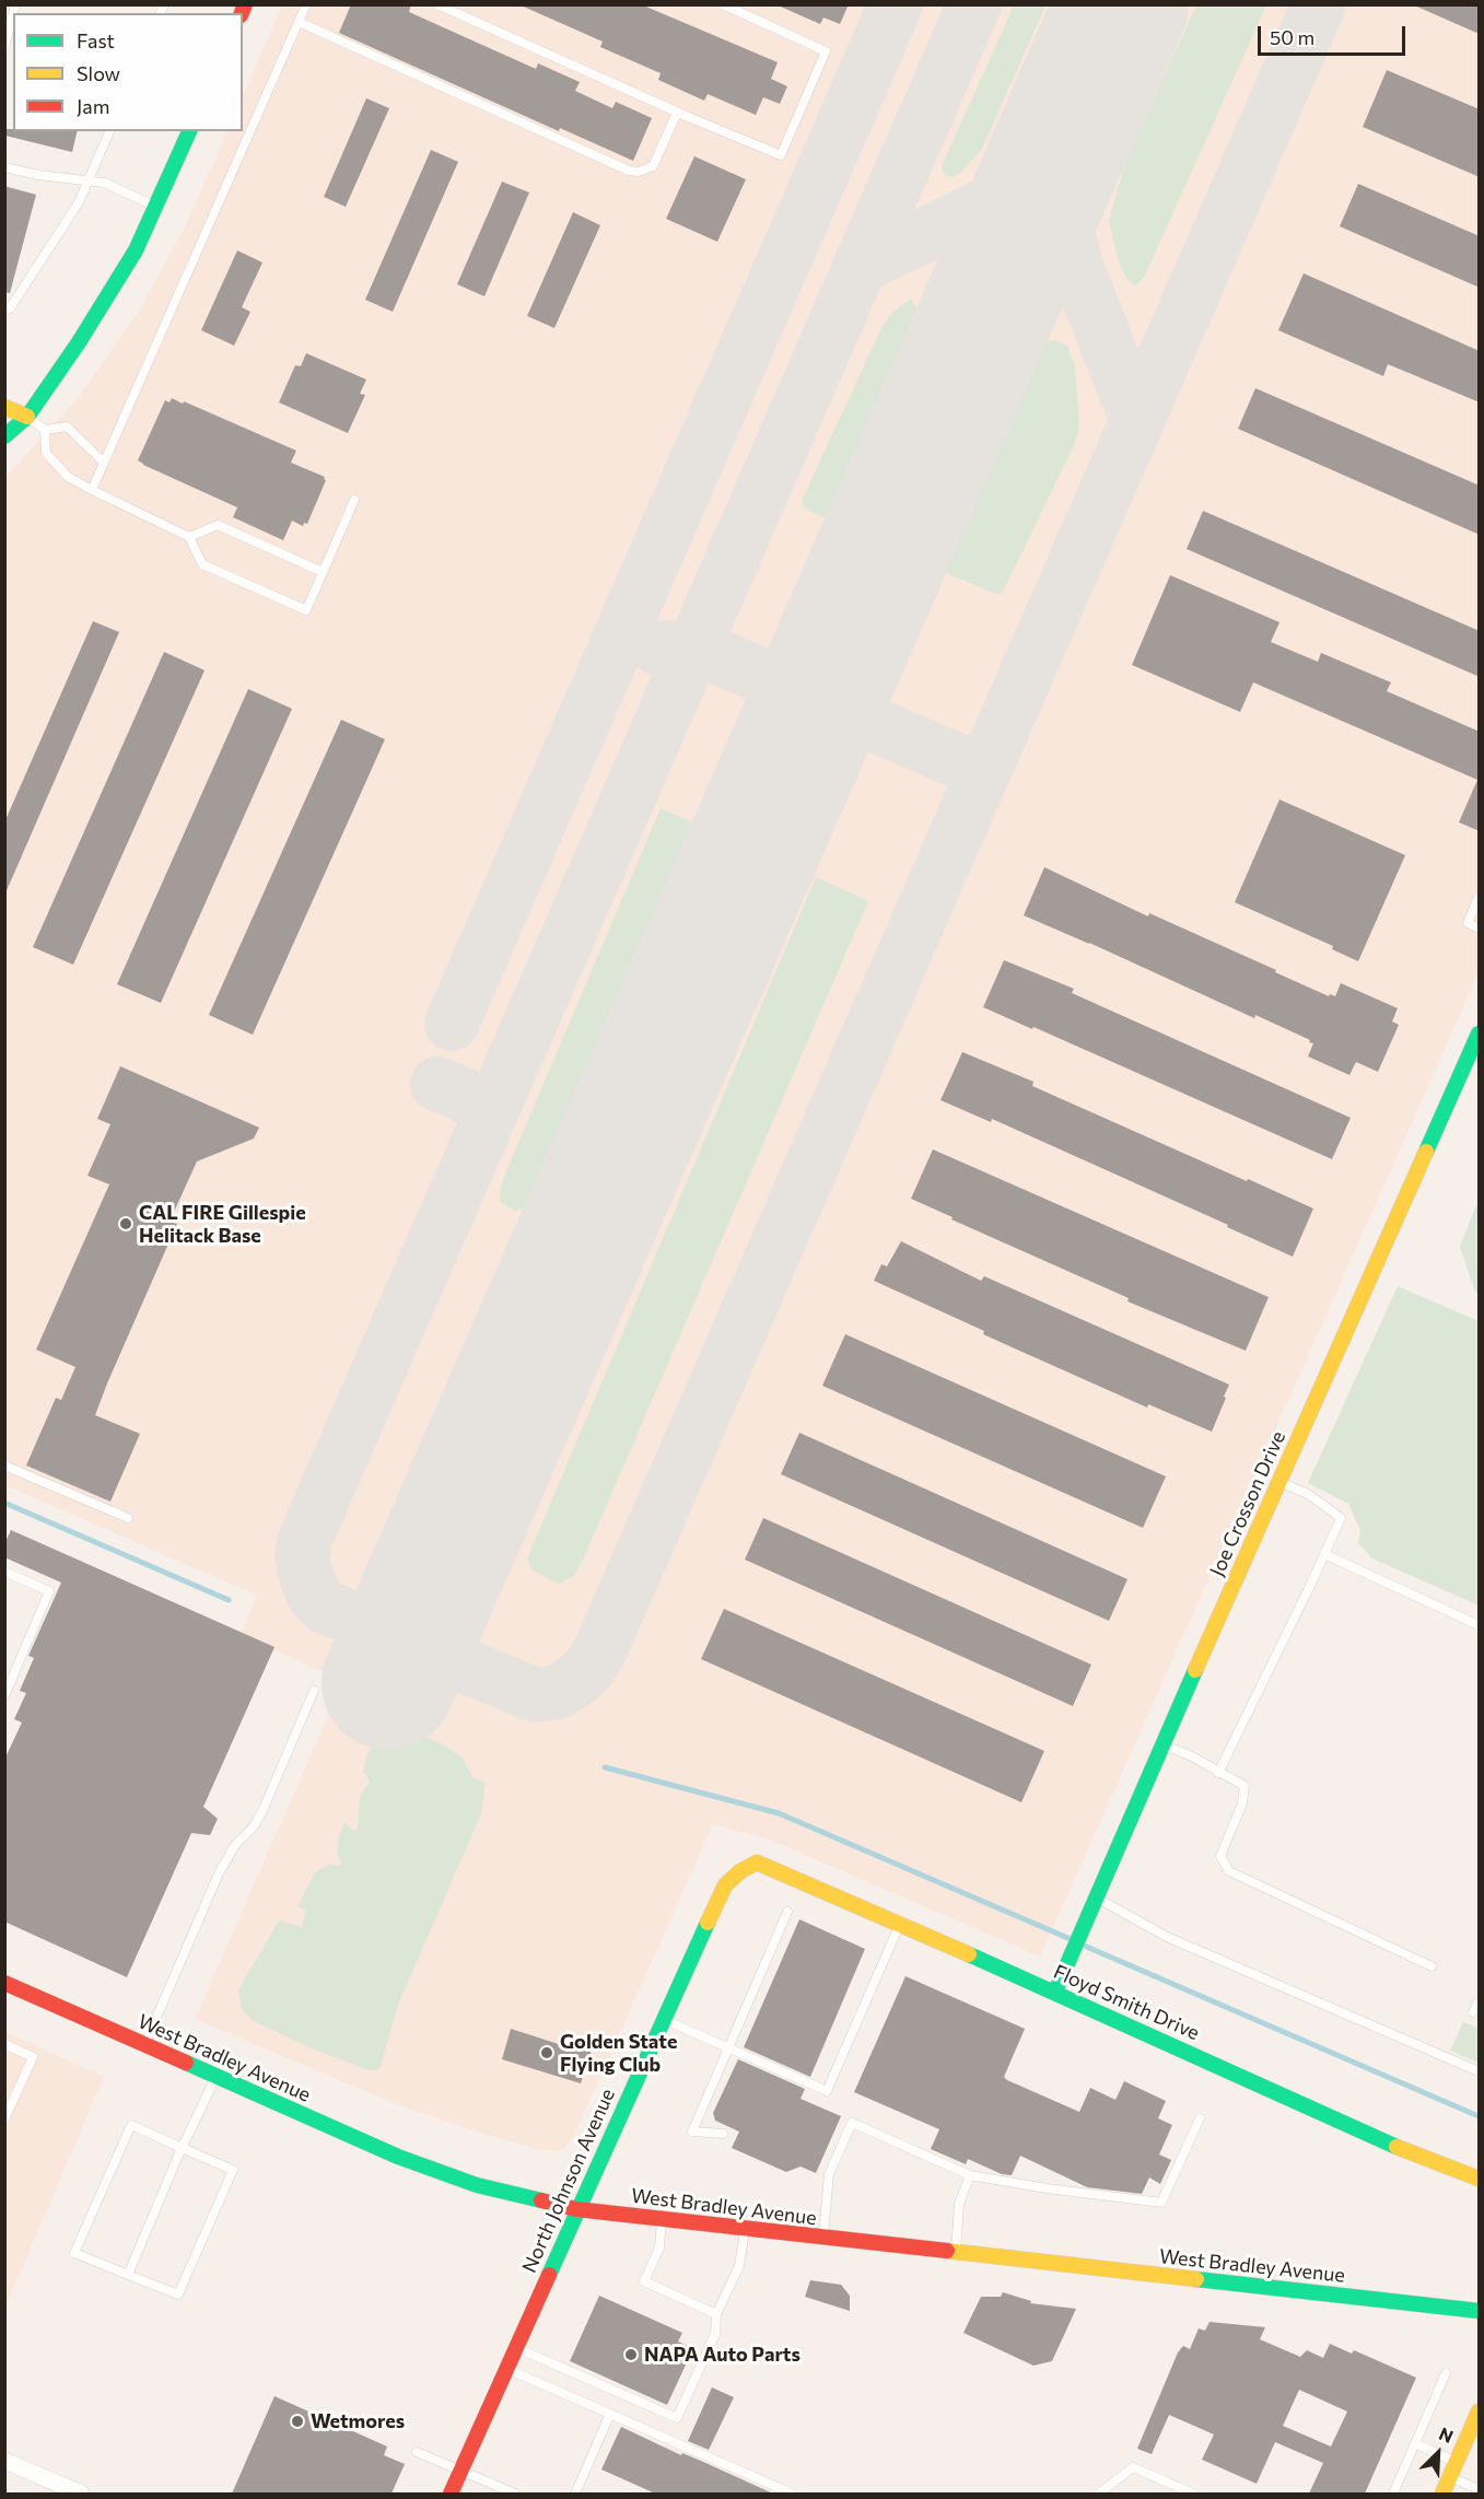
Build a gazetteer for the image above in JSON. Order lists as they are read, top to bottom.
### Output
{
  "streets": {
    "main road": [
      "Joe Crosson Drive",
      "Floyd Smith Drive",
      "West Bradley Avenue",
      "North Johnson Avenue"
    ]
  },
  "crossings": [
    ["Joe Crosson Drive", "Floyd Smith Drive"],
    ["Floyd Smith Drive", "North Johnson Avenue"],
    ["West Bradley Avenue", "North Johnson Avenue"]
  ],
  "places": [
    "CAL FIRE Gillespie Helitack Base",
    "Golden State Flying Club",
    "NAPA Auto Parts",
    "Wetmores"
  ],
  "legend": ["Fast", "Slow", "Jam"],
  "scale_bar": "50 m",
  "north": "top right"
}
